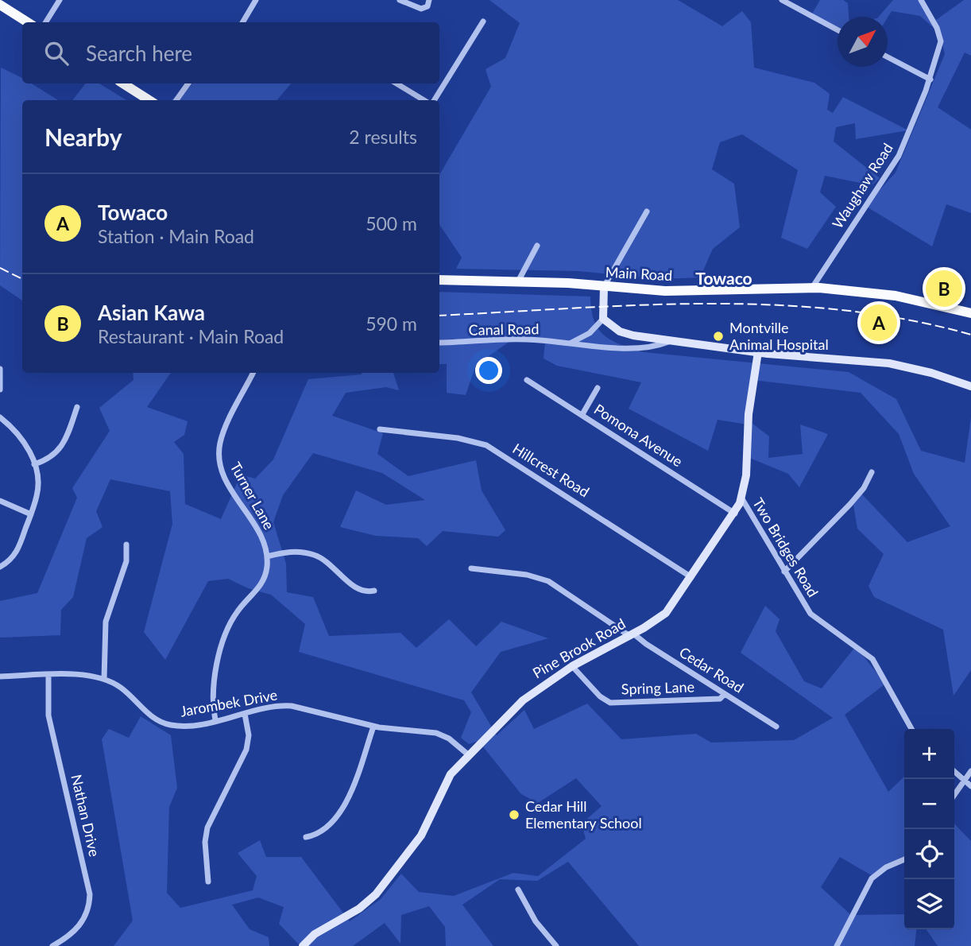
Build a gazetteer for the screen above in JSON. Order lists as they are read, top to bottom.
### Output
{
  "streets": {
    "main road": ["Main Road"],
    "street": [
      "Waughaw Road",
      "Canal Road",
      "Pomona Avenue",
      "Hillcrest Road",
      "Turner Lane",
      "Two Bridges Road",
      "Pine Brook Road",
      "Cedar Road",
      "Spring Lane",
      "Jarombek Drive",
      "Nathan Drive"
    ]
  },
  "crossings": [
    ["Waughaw Road", "Main Road"],
    ["Pomona Avenue", "Pine Brook Road"],
    ["Hillcrest Road", "Pine Brook Road"],
    ["Two Bridges Road", "Pine Brook Road"],
    ["Pine Brook Road", "Cedar Road"],
    ["Pine Brook Road", "Spring Lane"],
    ["Pine Brook Road", "Jarombek Drive"],
    ["Cedar Road", "Spring Lane"],
    ["Jarombek Drive", "Nathan Drive"]
  ],
  "districts": ["Towaco"],
  "places": ["Montville Animal Hospital", "Cedar Hill Elementary School"],
  "north": "top right",
  "page": {
    "search": "Search here",
    "heading": ["Nearby", "2 results"],
    "list": [
      {
        "mark": "A",
        "name": "Towaco",
        "note": "Station · Main Road",
        "value": "500 m"
      },
      {
        "mark": "B",
        "name": "Asian Kawa",
        "note": "Restaurant · Main Road",
        "value": "590 m"
      }
    ],
    "pins": ["B", "A"],
    "map_buttons": ["+", "−"]
  }
}
